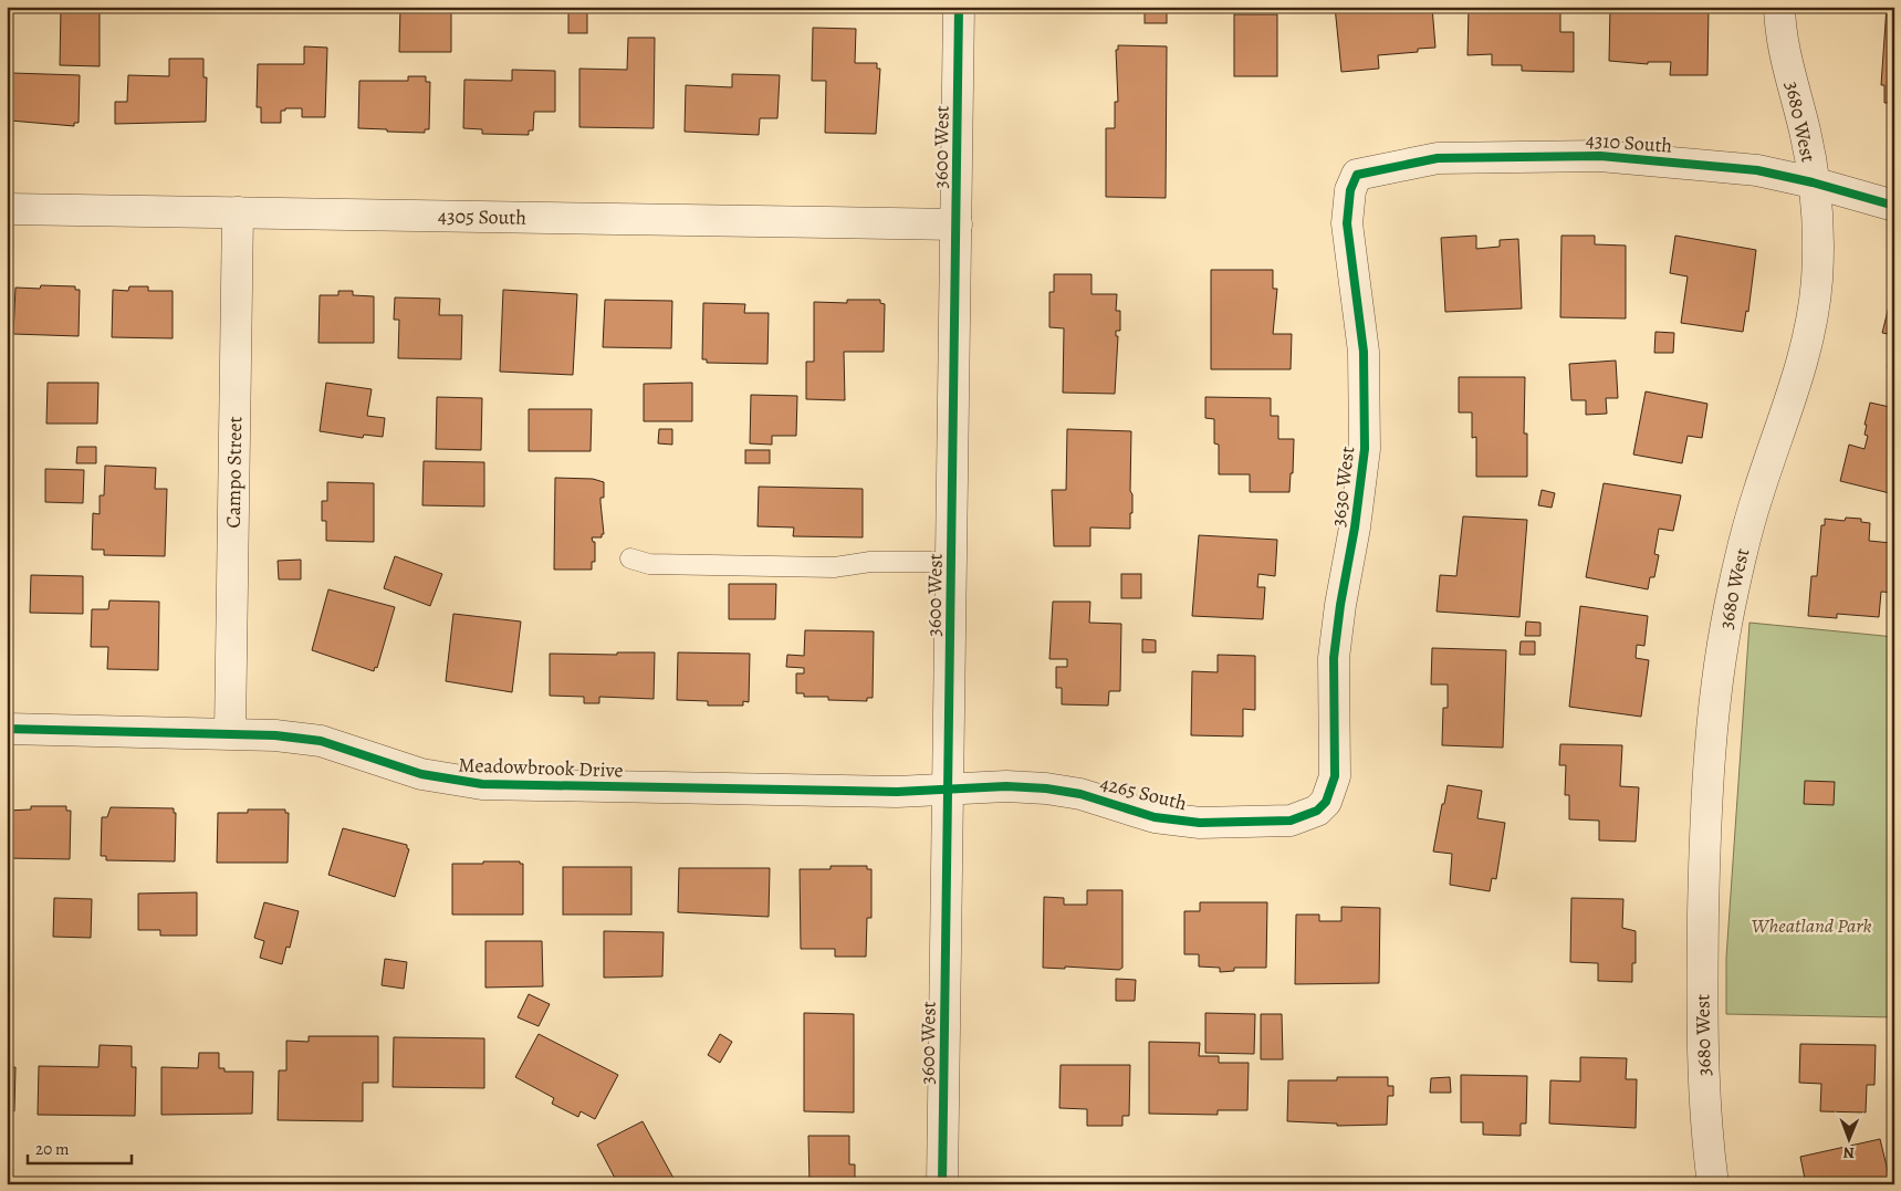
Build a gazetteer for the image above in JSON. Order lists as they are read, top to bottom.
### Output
{
  "streets": {
    "street": [
      "3680 West",
      "4310 South",
      "3600 West",
      "4305 South",
      "Campo Street",
      "3630 West",
      "Meadowbrook Drive",
      "4265 South"
    ]
  },
  "crossings": [
    ["3680 West", "4310 South"],
    ["4310 South", "3630 West"],
    ["3600 West", "4305 South"],
    ["3600 West", "Meadowbrook Drive"],
    ["3600 West", "4265 South"],
    ["4305 South", "Campo Street"],
    ["Campo Street", "Meadowbrook Drive"],
    ["3630 West", "4265 South"],
    ["Meadowbrook Drive", "4265 South"]
  ],
  "parks": ["Wheatland Park"],
  "scale_bar": "20 m",
  "north": "bottom"
}
